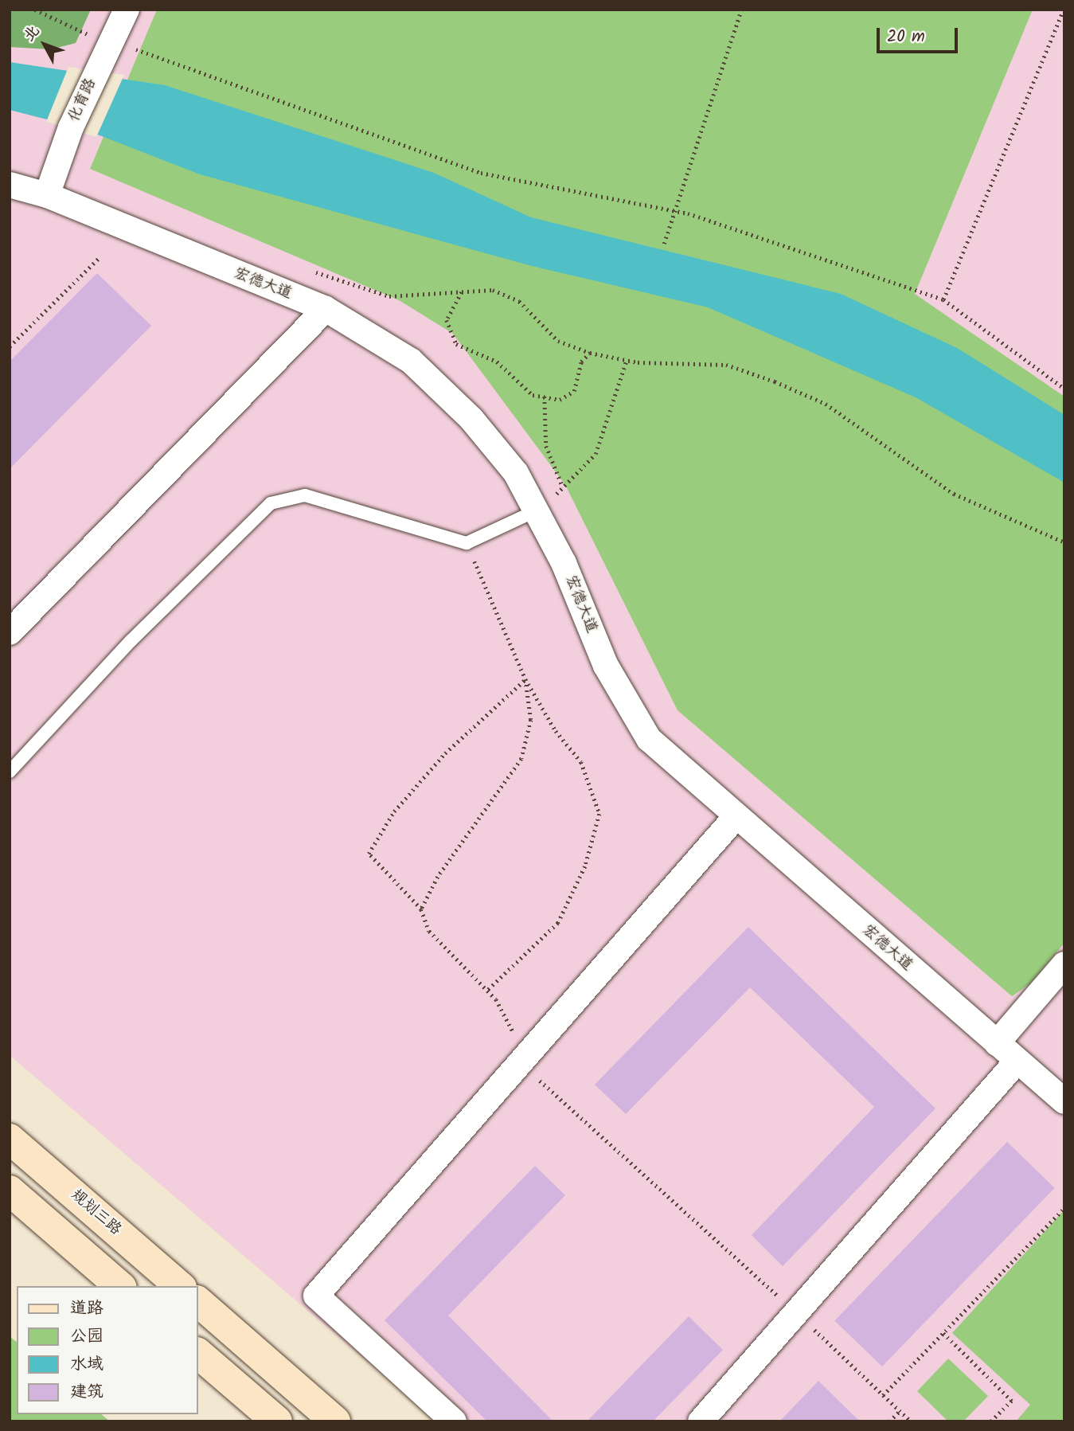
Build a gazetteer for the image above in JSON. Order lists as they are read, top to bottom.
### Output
{
  "streets": {
    "main road": ["规划三路"],
    "street": ["化育路", "宏德大道"]
  },
  "crossings": [
    ["化育路", "宏德大道"]
  ],
  "legend": [
    "道路",
    "公园",
    "水域",
    "建筑"
  ],
  "scale_bar": "20 m",
  "north": "top left"
}
